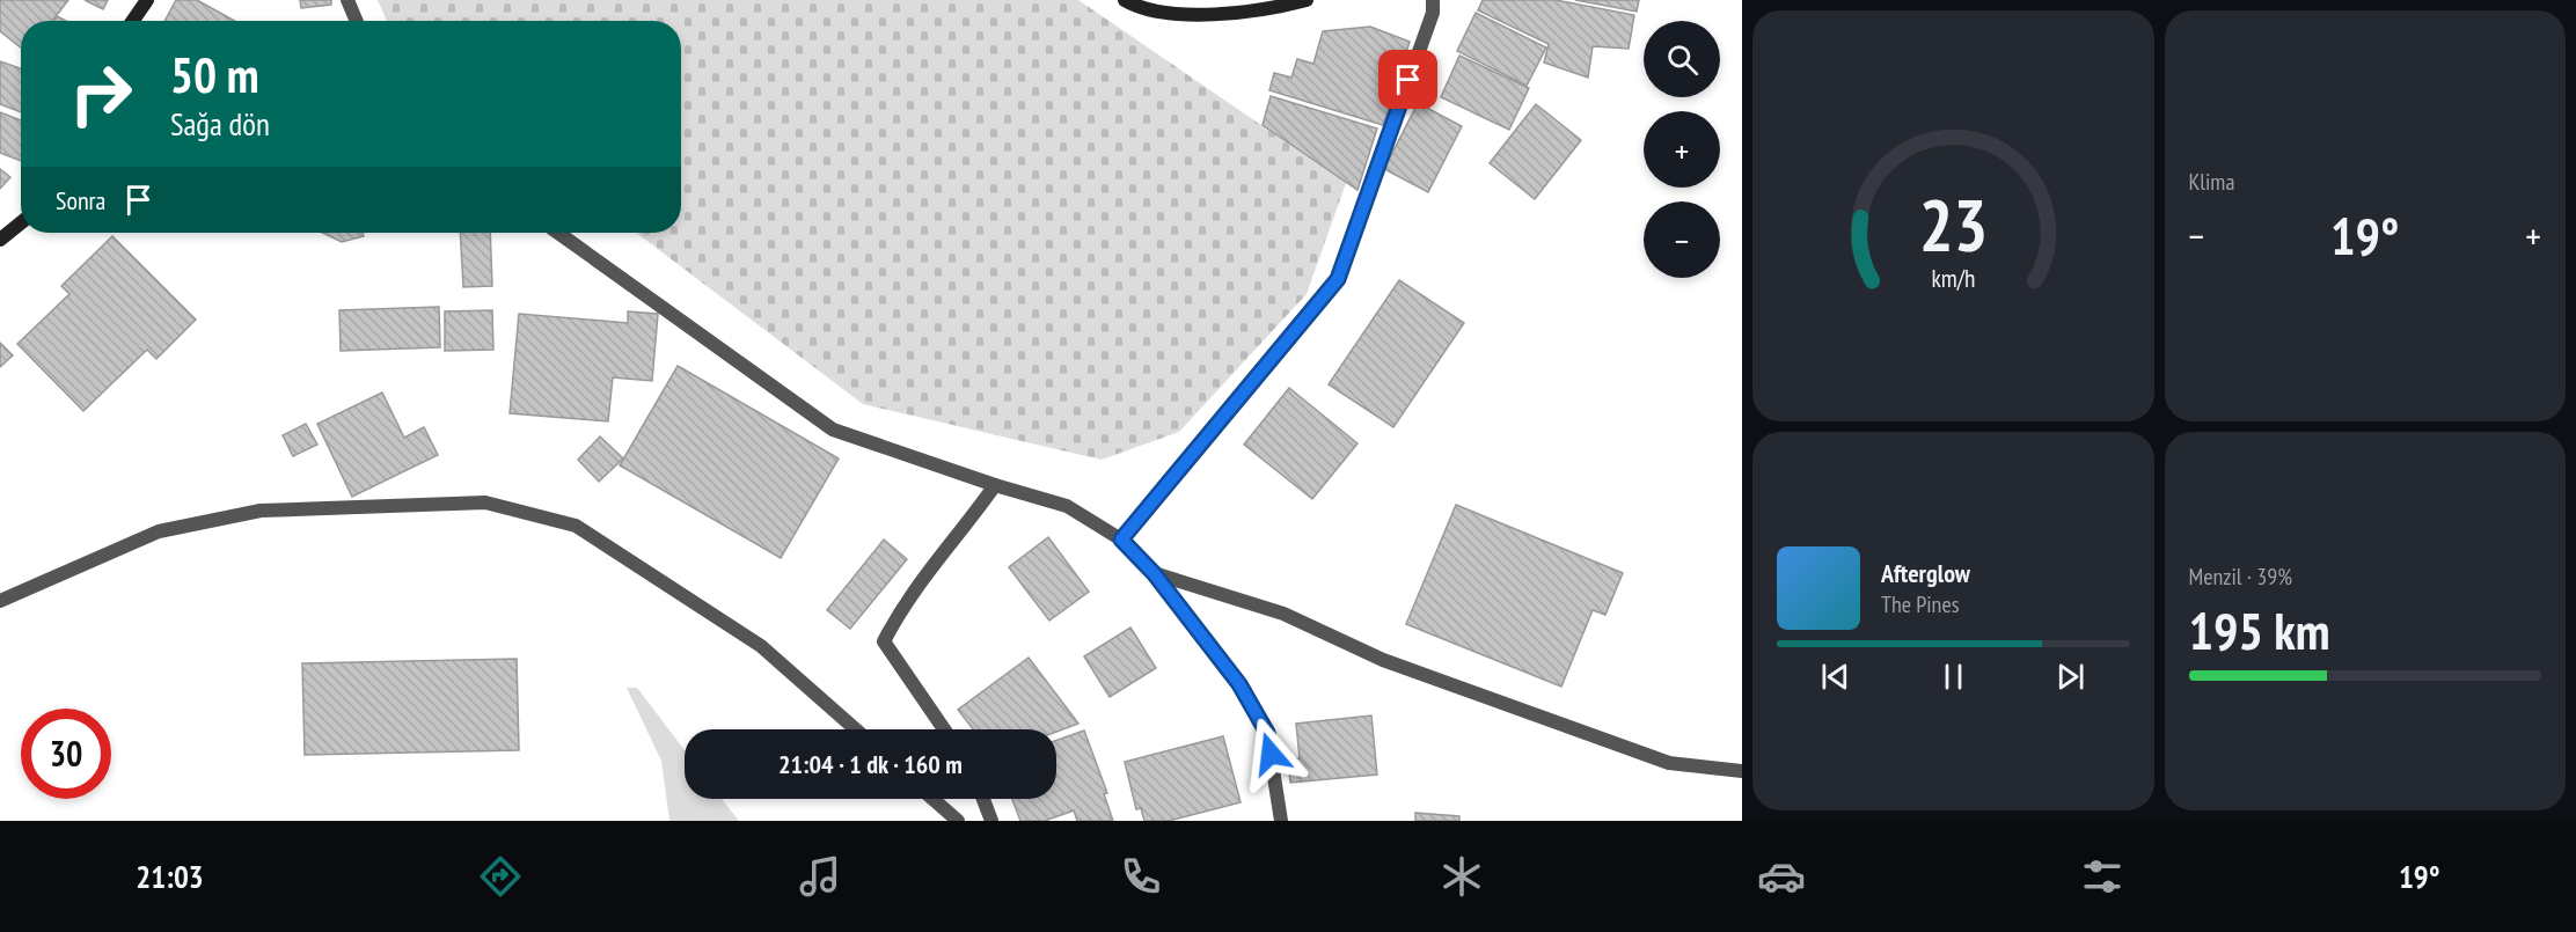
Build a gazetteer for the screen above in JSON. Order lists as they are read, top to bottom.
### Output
{
  "page": {
    "tile": [
      "Klima",
      ["Menzil · 39%", "195 km"]
    ],
    "map_buttons": ["+", "−"],
    "turn": ["50 m", "Sağa dön"],
    "then": "Sonra",
    "heat": ["−", "19°", "+"],
    "song": ["Afterglow", "The Pines"],
    "limit": "30",
    "trip": "21:04 · 1 dk · 160 m",
    "tabs": ["21:03", "19°"],
    "gauge": ["23", "km/h"]
  }
}
